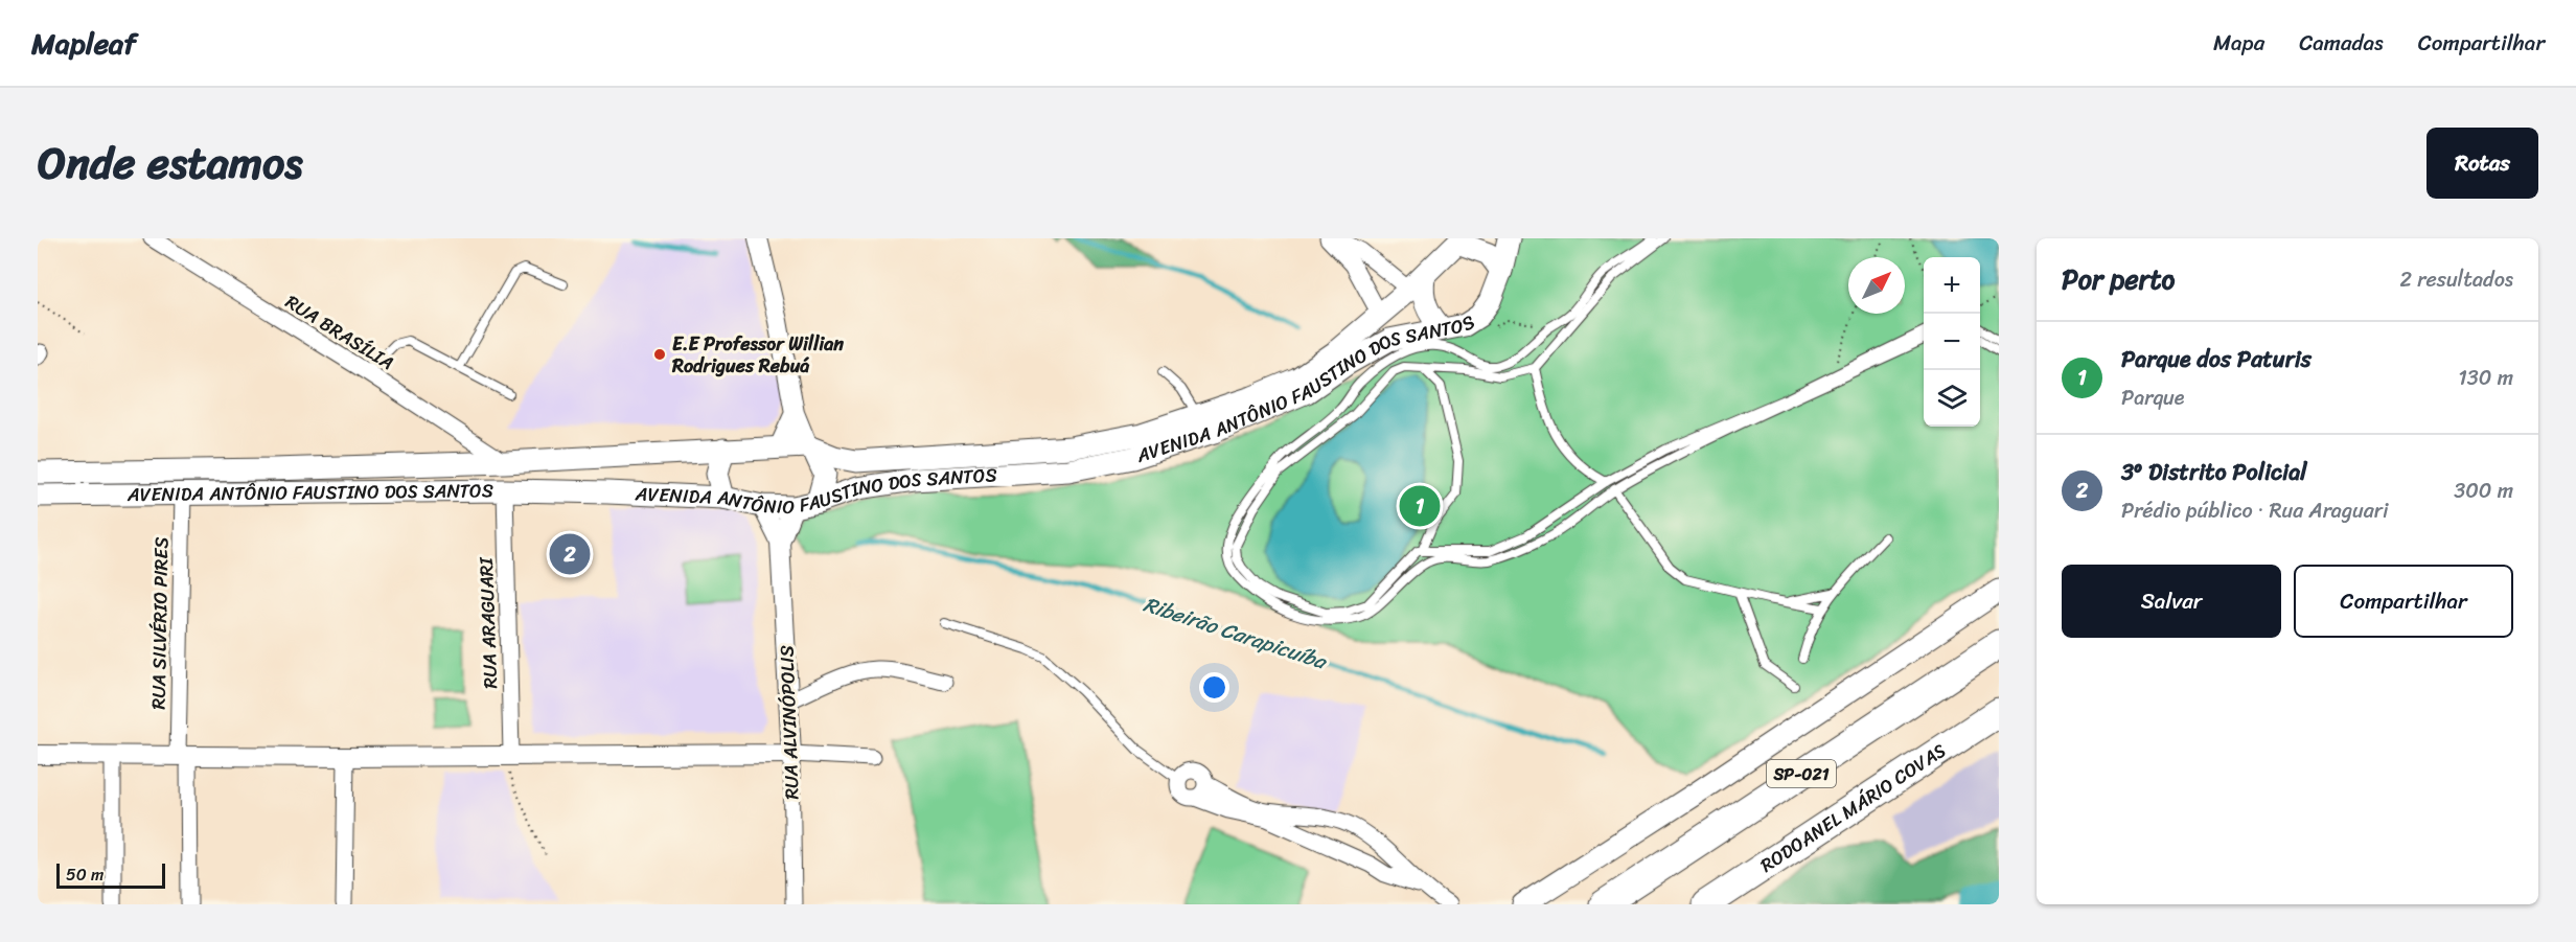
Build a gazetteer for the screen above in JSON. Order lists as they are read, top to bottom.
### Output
{
  "streets": {
    "highway": ["SP-021", "RODOANEL MÁRIO COVAS"],
    "main road": ["AVENIDA ANTÔNIO FAUSTINO DOS SANTOS"],
    "street": [
      "RUA BRASÍLIA",
      "RUA SILVÉRIO PIRES",
      "RUA ARAGUARI",
      "RUA ALVINÓPOLIS"
    ]
  },
  "crossings": [
    ["RUA BRASÍLIA", "AVENIDA ANTÔNIO FAUSTINO DOS SANTOS"],
    ["AVENIDA ANTÔNIO FAUSTINO DOS SANTOS", "RUA SILVÉRIO PIRES"],
    ["AVENIDA ANTÔNIO FAUSTINO DOS SANTOS", "RUA ARAGUARI"],
    ["AVENIDA ANTÔNIO FAUSTINO DOS SANTOS", "RUA ALVINÓPOLIS"]
  ],
  "water": ["Ribeirão Carapicuíba"],
  "places": ["E.E Professor Willian Rodrigues Rebuá"],
  "scale_bar": "50 m",
  "north": "top right",
  "page": {
    "header": "Mapleaf",
    "nav": ["Mapa", "Camadas", "Compartilhar"],
    "title": "Onde estamos",
    "buttons": [
      "Rotas",
      ["Salvar", "Compartilhar"]
    ],
    "heading": ["Por perto", "2 resultados"],
    "map_buttons": ["+", "−"],
    "list": [
      {
        "mark": "1",
        "name": "Parque dos Paturis",
        "note": "Parque",
        "value": "130 m"
      },
      {
        "mark": "2",
        "name": "3º Distrito Policial",
        "note": "Prédio público · Rua Araguari",
        "value": "300 m"
      }
    ],
    "pins": ["1", "2"],
    "scale": "50 m"
  }
}
